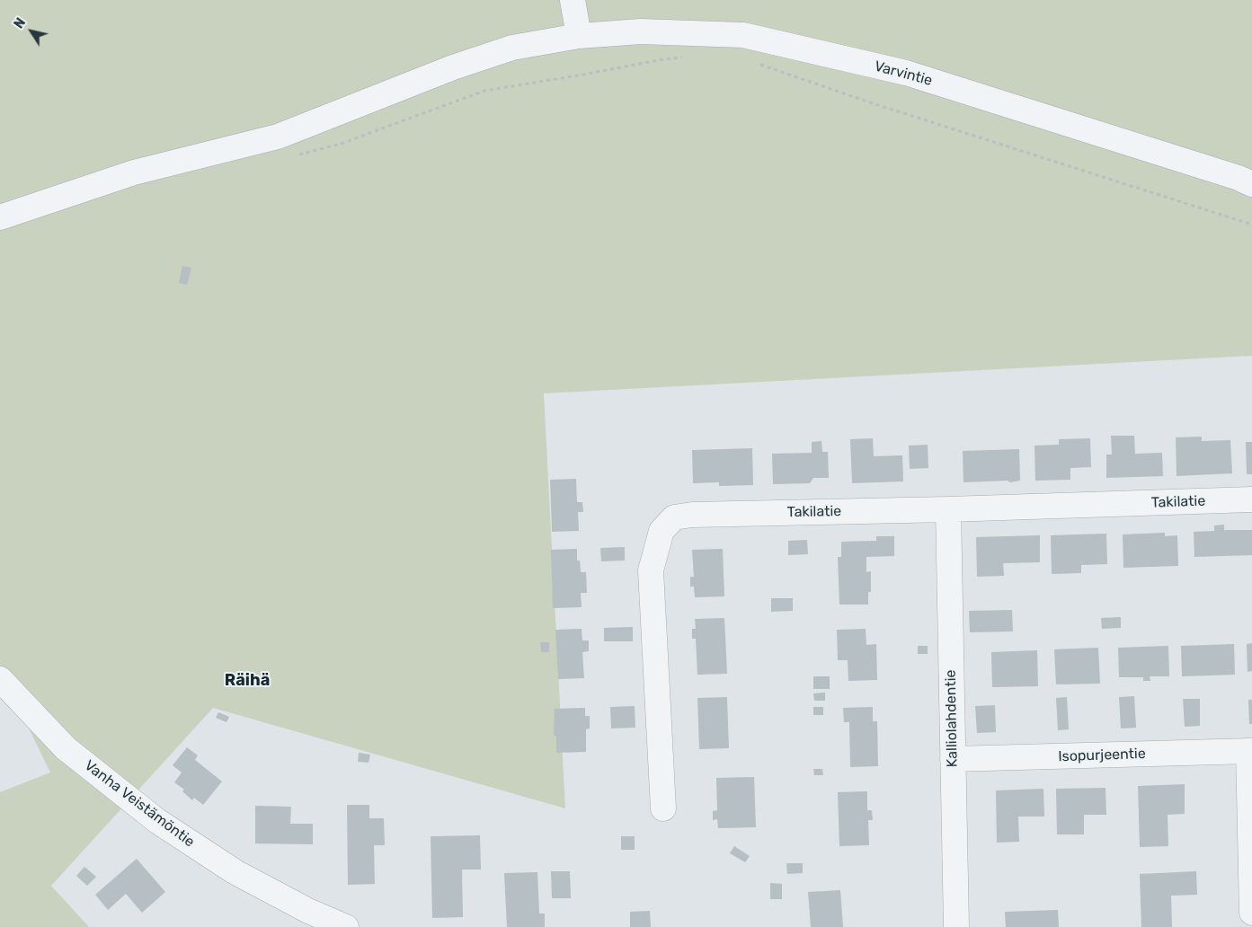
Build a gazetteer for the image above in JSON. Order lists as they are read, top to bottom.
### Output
{
  "streets": {
    "street": [
      "Varvintie",
      "Takilatie",
      "Kalliolahdentie",
      "Isopurjeentie",
      "Vanha Veistämöntie"
    ]
  },
  "crossings": [
    ["Takilatie", "Kalliolahdentie"],
    ["Kalliolahdentie", "Isopurjeentie"]
  ],
  "districts": ["Räihä"],
  "north": "top left"
}
